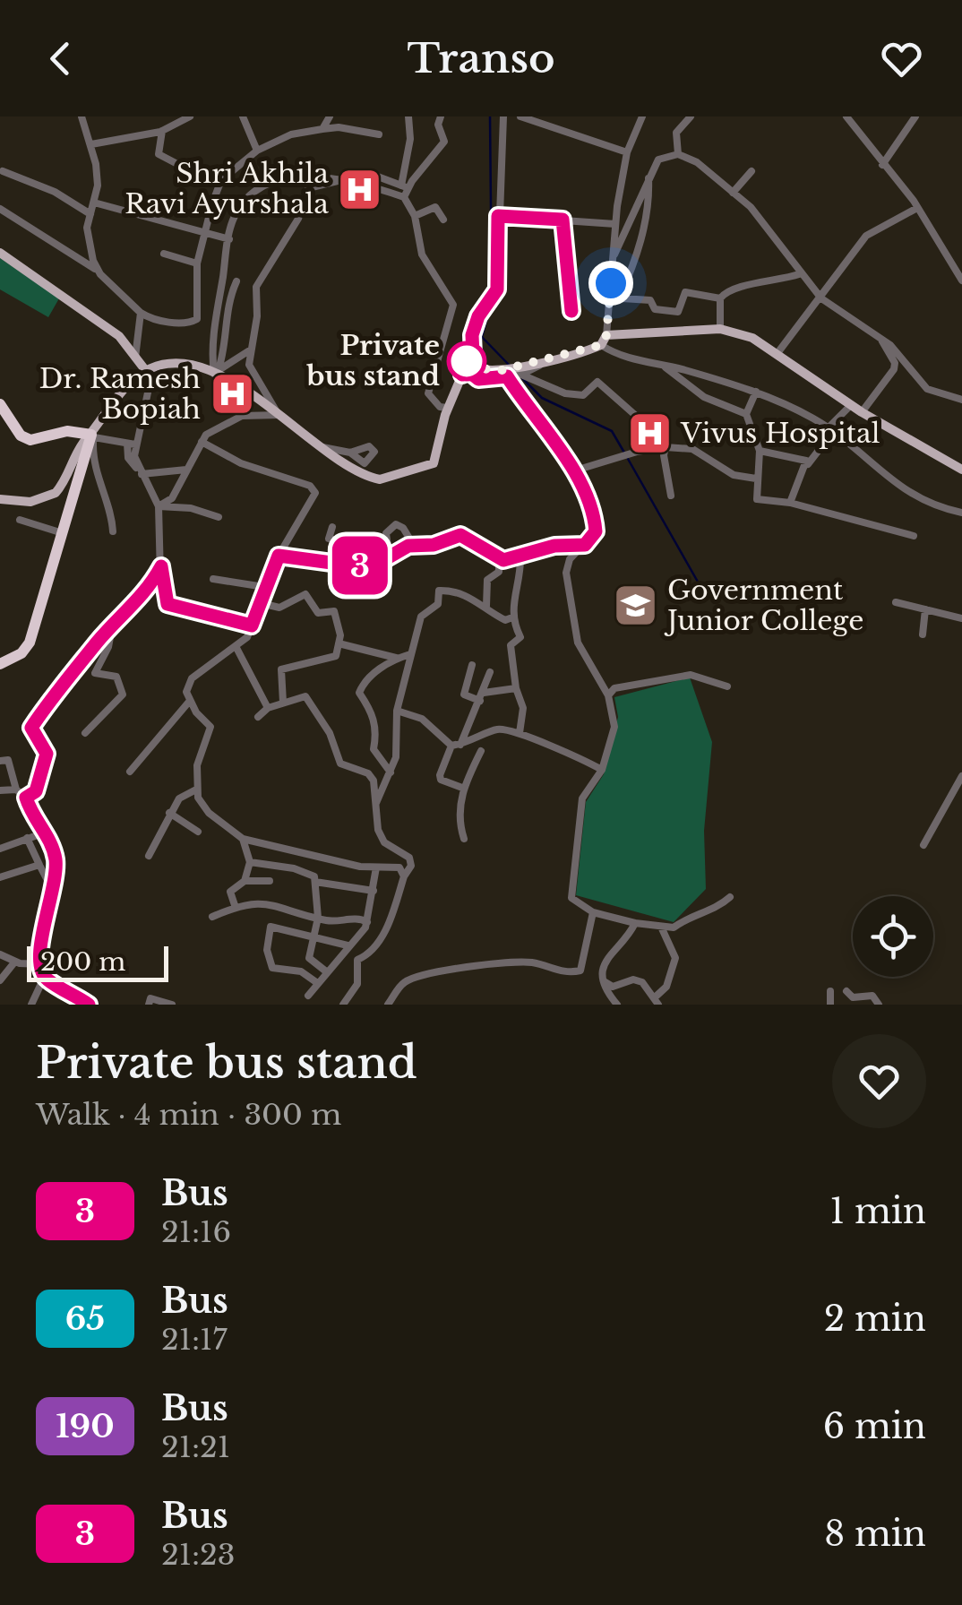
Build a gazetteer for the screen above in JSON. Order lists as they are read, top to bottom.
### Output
{
  "places": {
    "hospital": ["Shri Akhila Ravi Ayurshala", "Dr. Ramesh Bopiah", "Vivus Hospital"],
    "other": ["Private bus stand"],
    "school or university": ["Government Junior College"]
  },
  "lines": ["bus line 3"],
  "scale_bar": "200 m",
  "page": {
    "header": "Transo",
    "on_map": "3",
    "scale": "200 m",
    "heading": ["Private bus stand", "Walk · 4 min · 300 m"],
    "list": [
      {
        "mark": "3",
        "name": "Bus",
        "note": "21:16",
        "value": "1 min"
      },
      {
        "mark": "65",
        "name": "Bus",
        "note": "21:17",
        "value": "2 min"
      },
      {
        "mark": "190",
        "name": "Bus",
        "note": "21:21",
        "value": "6 min"
      },
      {
        "mark": "3",
        "name": "Bus",
        "note": "21:23",
        "value": "8 min"
      }
    ]
  }
}
